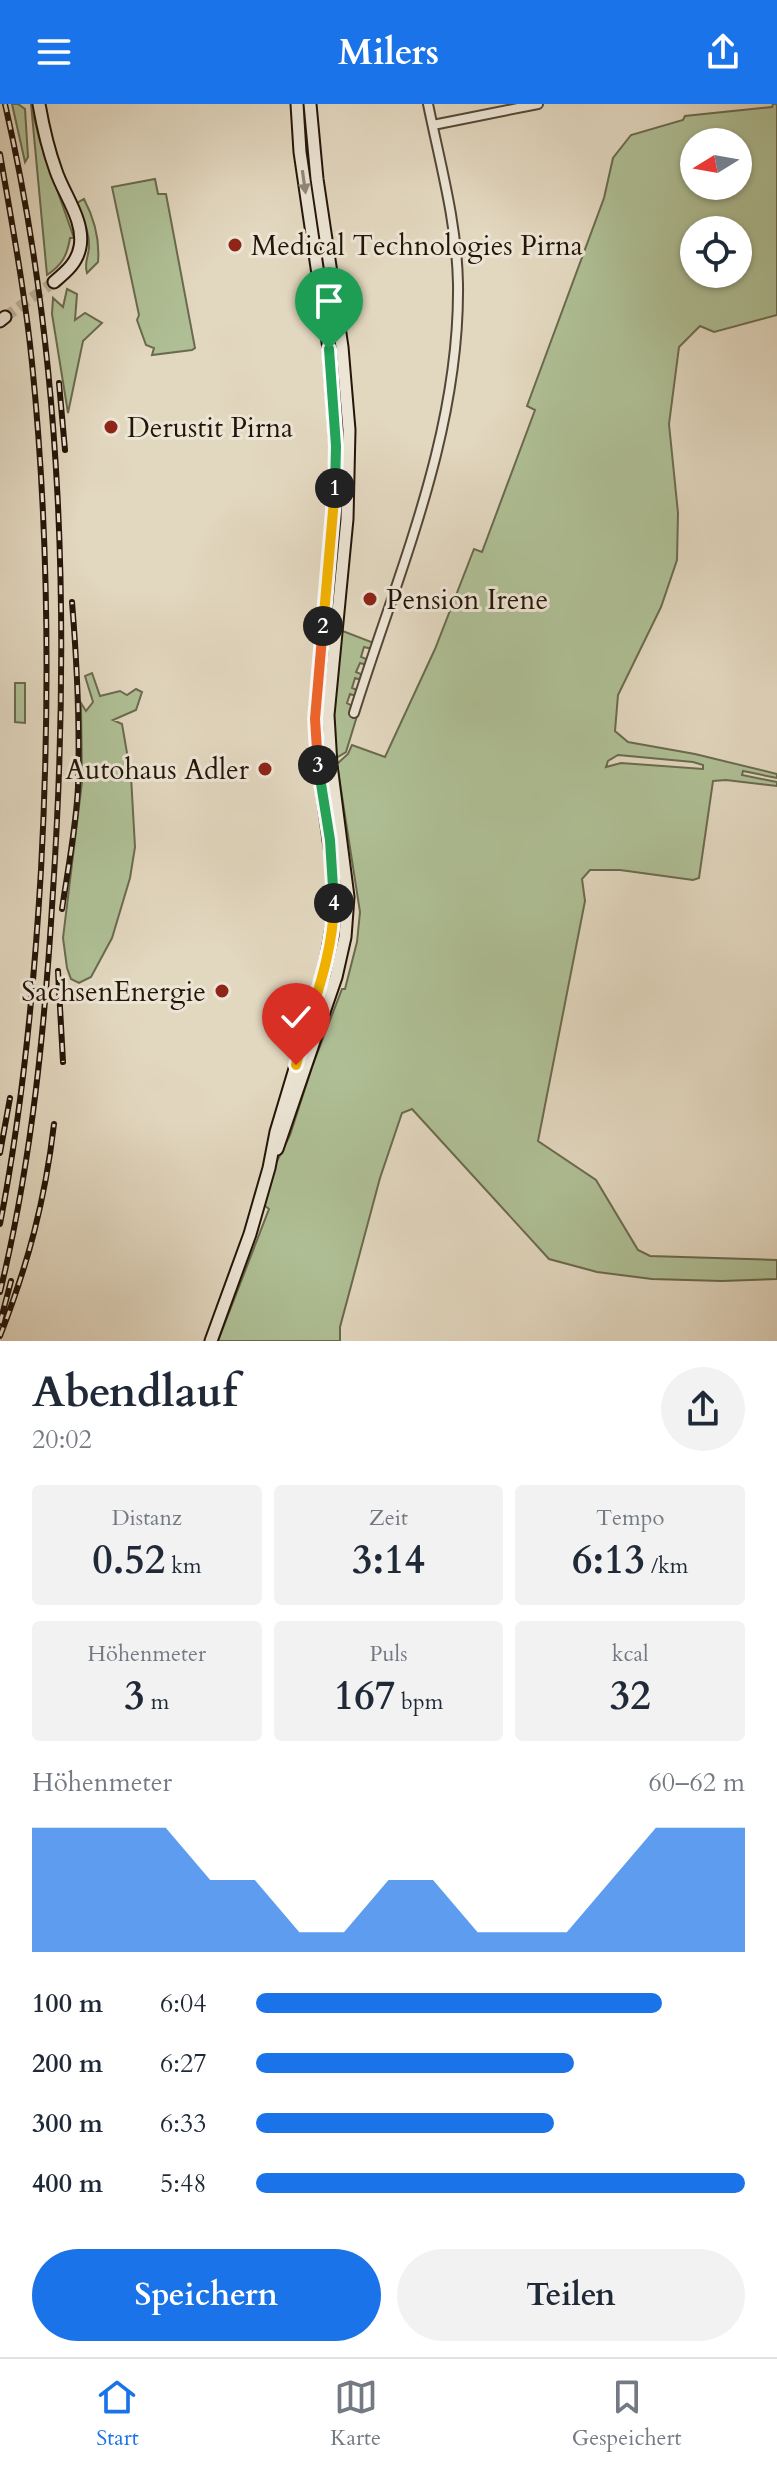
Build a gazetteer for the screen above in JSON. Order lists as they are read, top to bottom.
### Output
{
  "places": [
    "Medical Technologies Pirna",
    "Derustit Pirna",
    "Pension Irene",
    "Autohaus Adler",
    "SachsenEnergie"
  ],
  "north": "left",
  "page": {
    "header": "Milers",
    "pins": [
      "1",
      "2",
      "3",
      "4"
    ],
    "heading": ["Abendlauf", "20:02"],
    "stats": [
      ["Distanz", "0.52 km"],
      ["Zeit", "3:14"],
      ["Tempo", "6:13 /km"],
      ["Höhenmeter", "3 m"],
      ["Puls", "167 bpm"],
      ["kcal", "32"]
    ],
    "chart": ["Höhenmeter", "60–62 m"],
    "list": [
      {
        "name": "100 m",
        "note": "6:04"
      },
      {
        "name": "200 m",
        "note": "6:27"
      },
      {
        "name": "300 m",
        "note": "6:33"
      },
      {
        "name": "400 m",
        "note": "5:48"
      }
    ],
    "buttons": ["Speichern", "Teilen"],
    "tabs": ["Start", "Karte", "Gespeichert"]
  }
}
